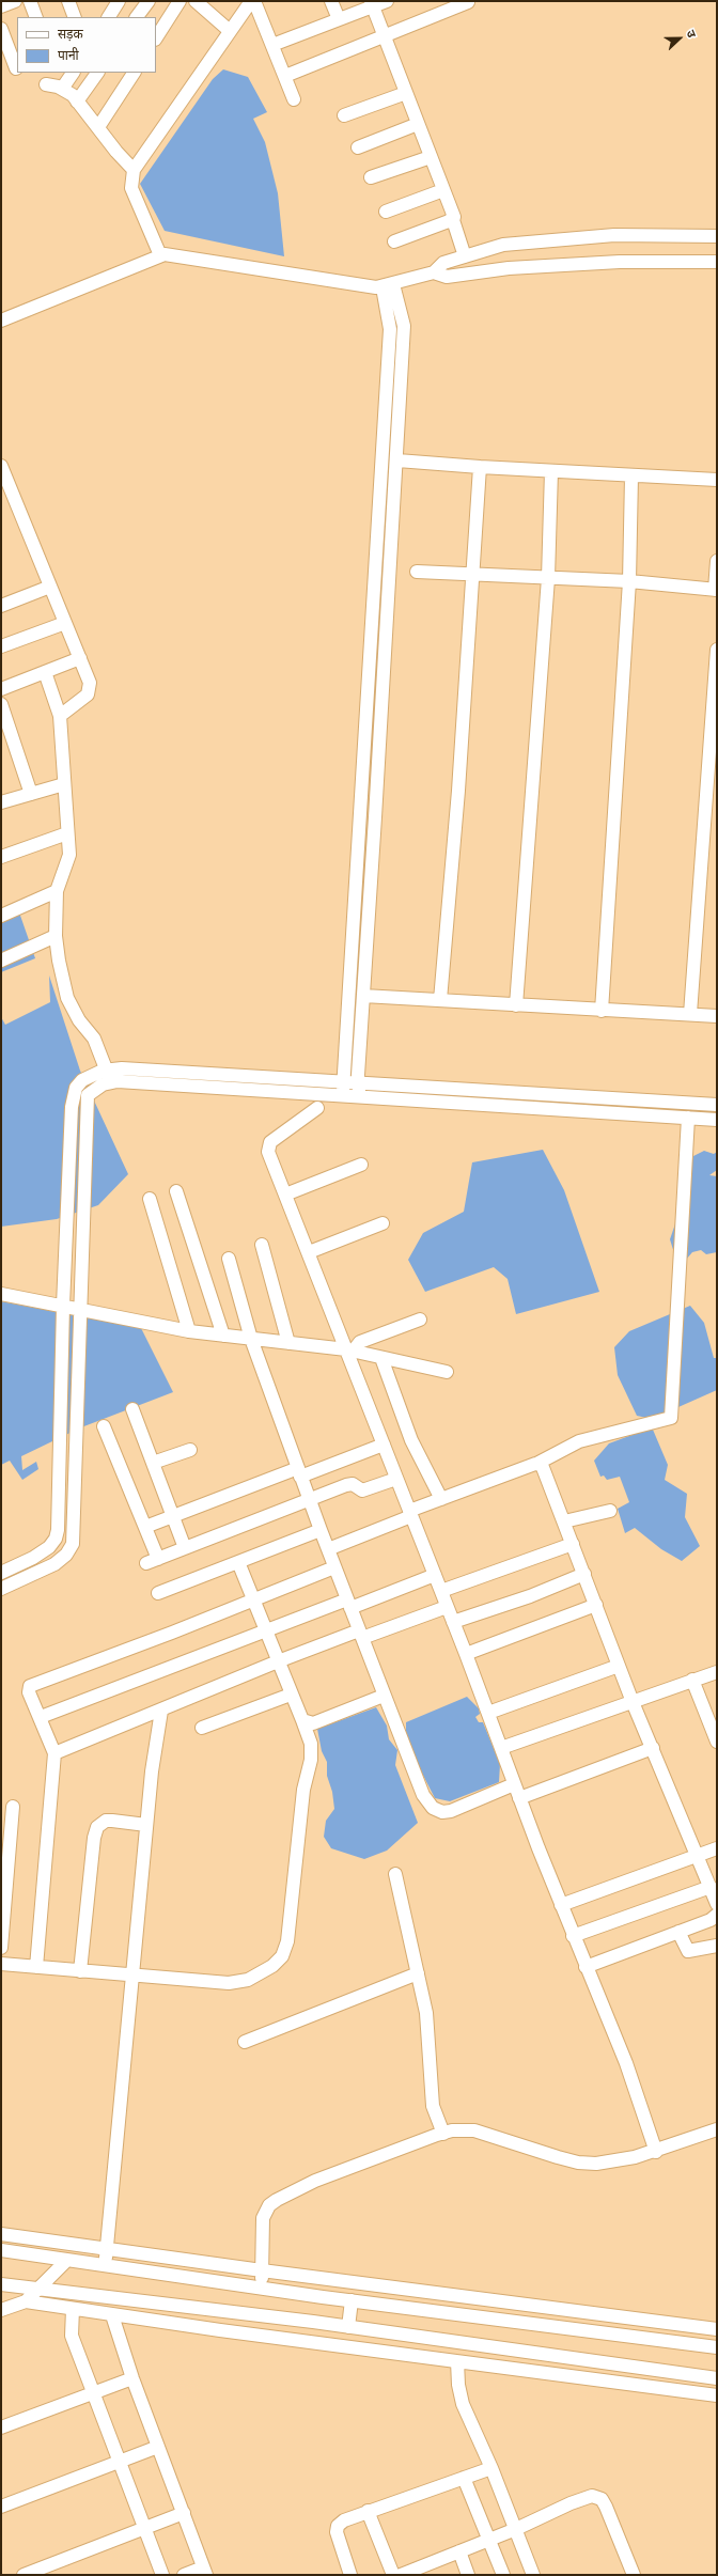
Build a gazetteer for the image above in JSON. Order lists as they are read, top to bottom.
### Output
{
  "legend": ["सड़क", "पानी"],
  "north": "right"
}
